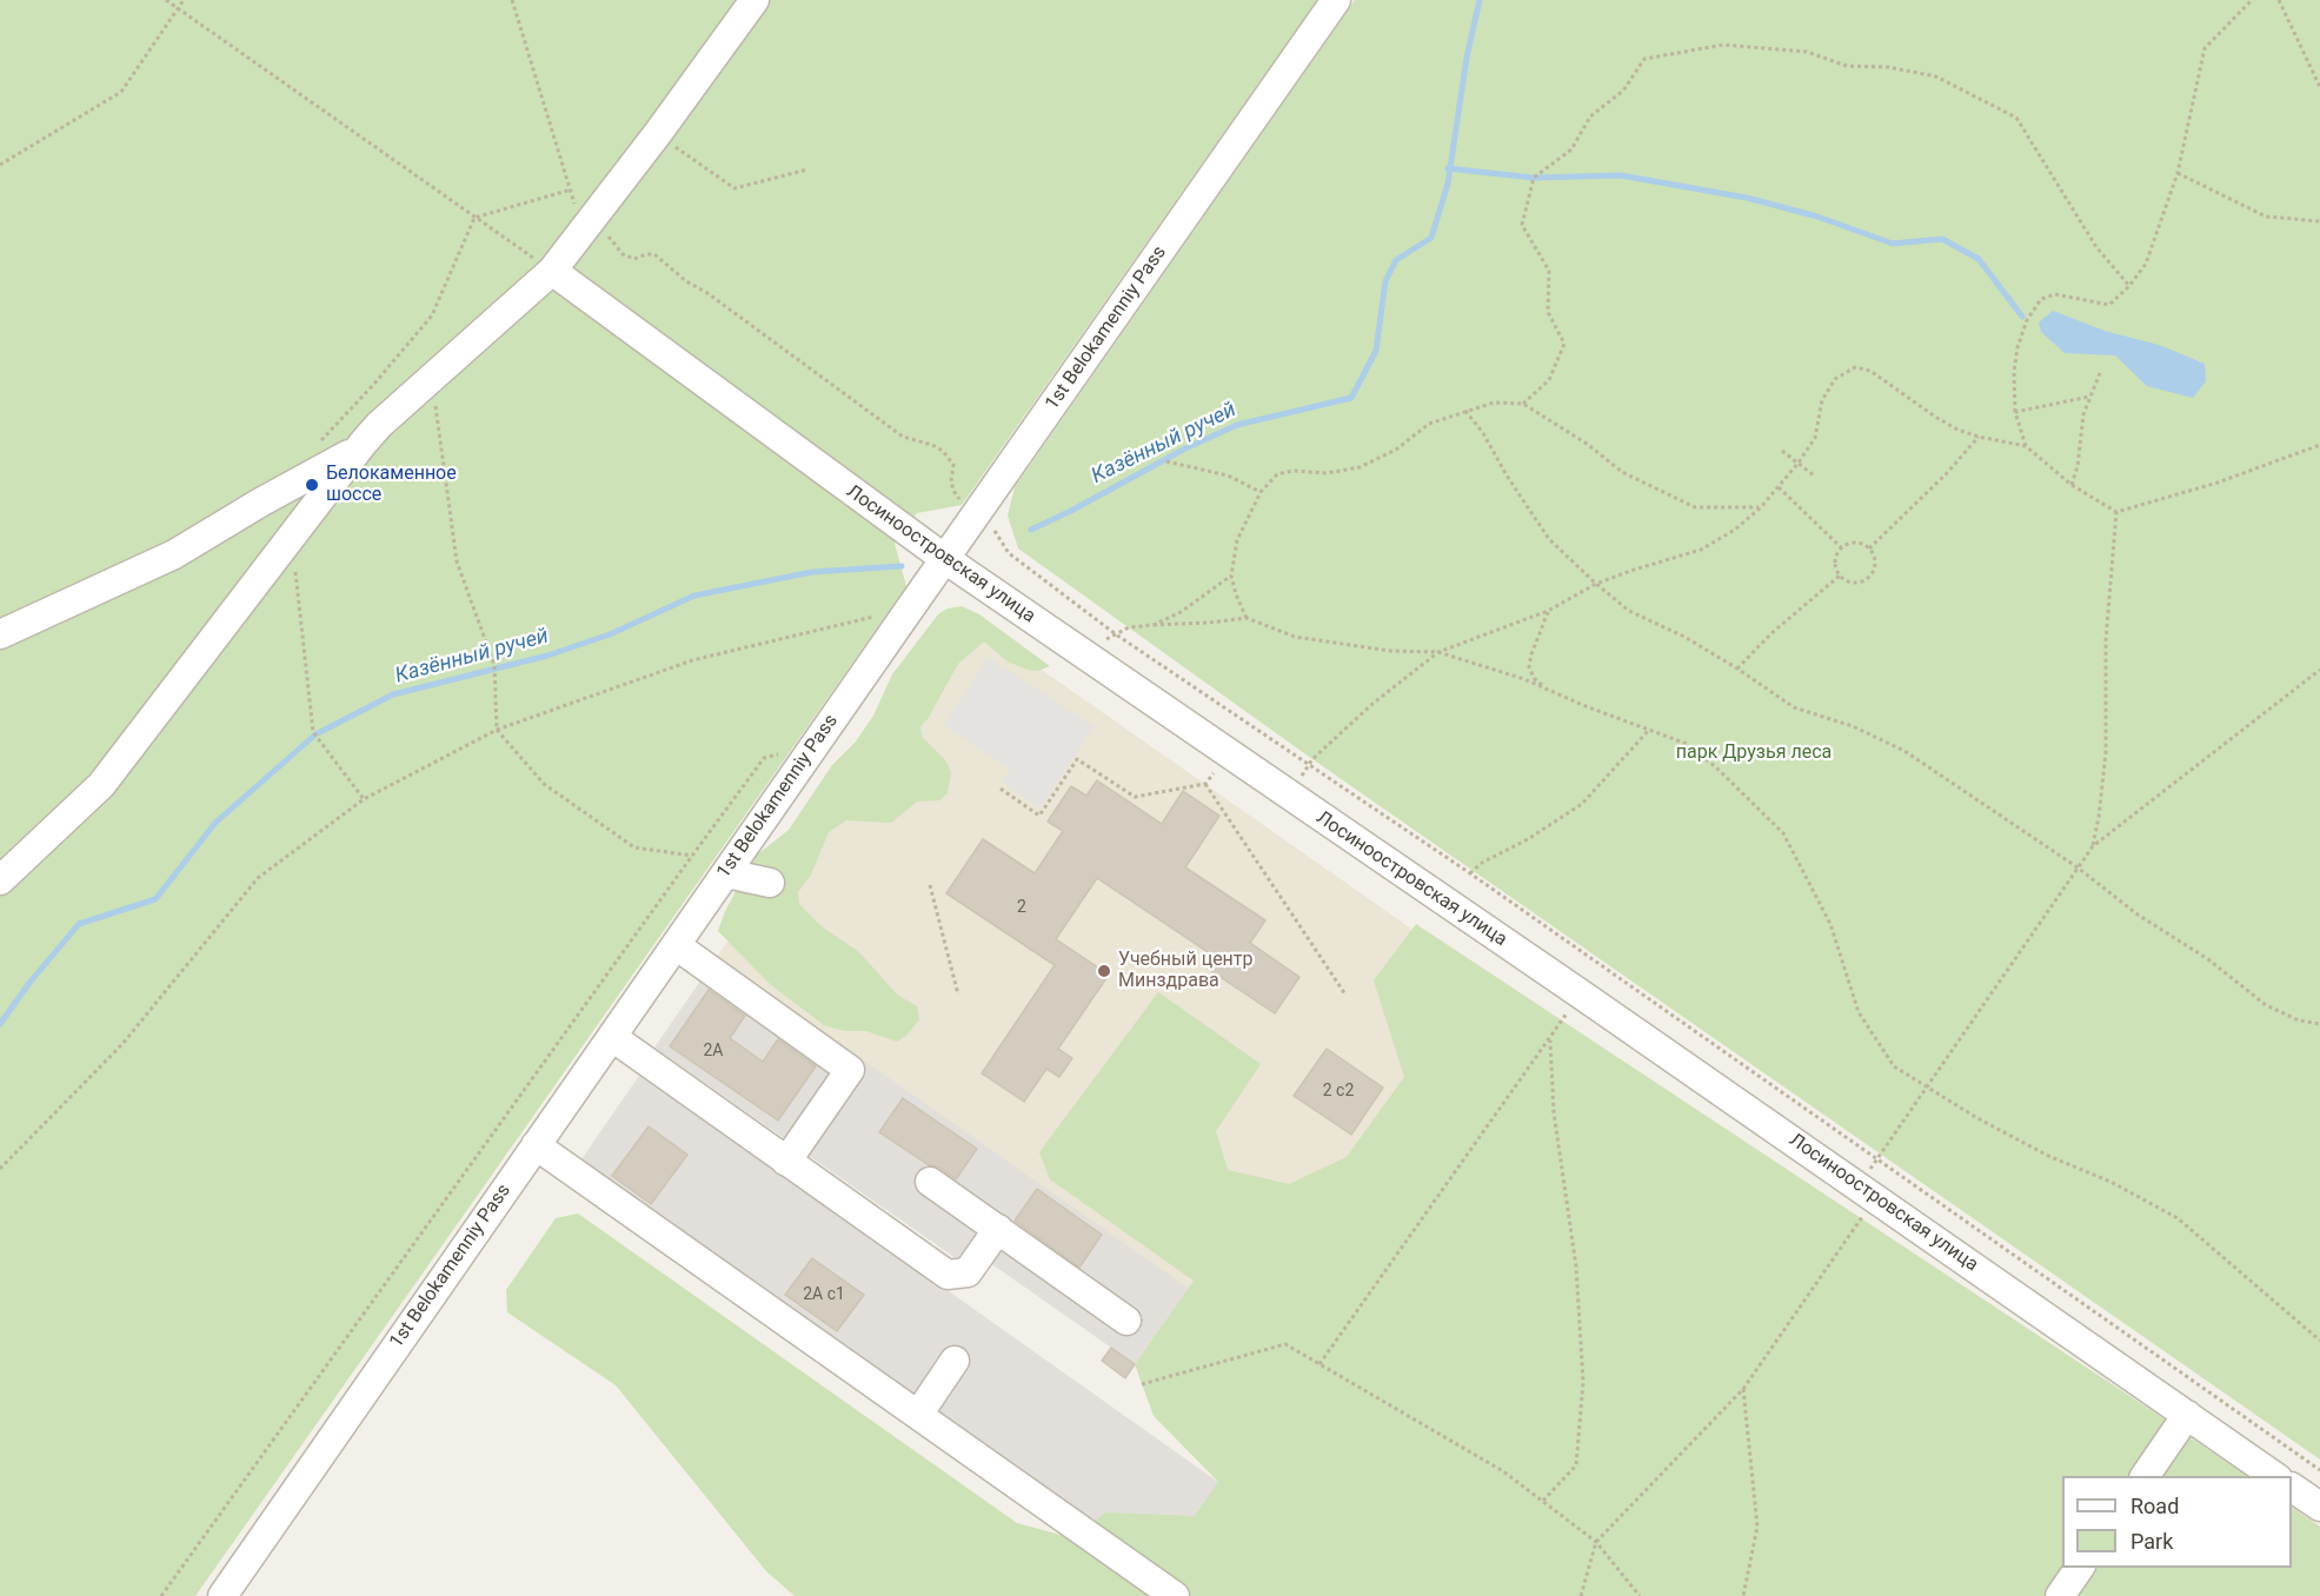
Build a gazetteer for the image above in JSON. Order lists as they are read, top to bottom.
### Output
{
  "streets": {
    "street": ["1st Belokamenniy Pass", "Лосиноостровская улица"]
  },
  "crossings": [
    ["1st Belokamenniy Pass", "Лосиноостровская улица"]
  ],
  "water": ["Казённый ручей"],
  "parks": ["парк Друзья леса"],
  "places": ["Белокаменное шоссе", "Учебный центр Минздрава"],
  "house_numbers": [
    "2",
    "2А",
    "2 с2",
    "2А с1"
  ],
  "legend": ["Road", "Park"]
}
